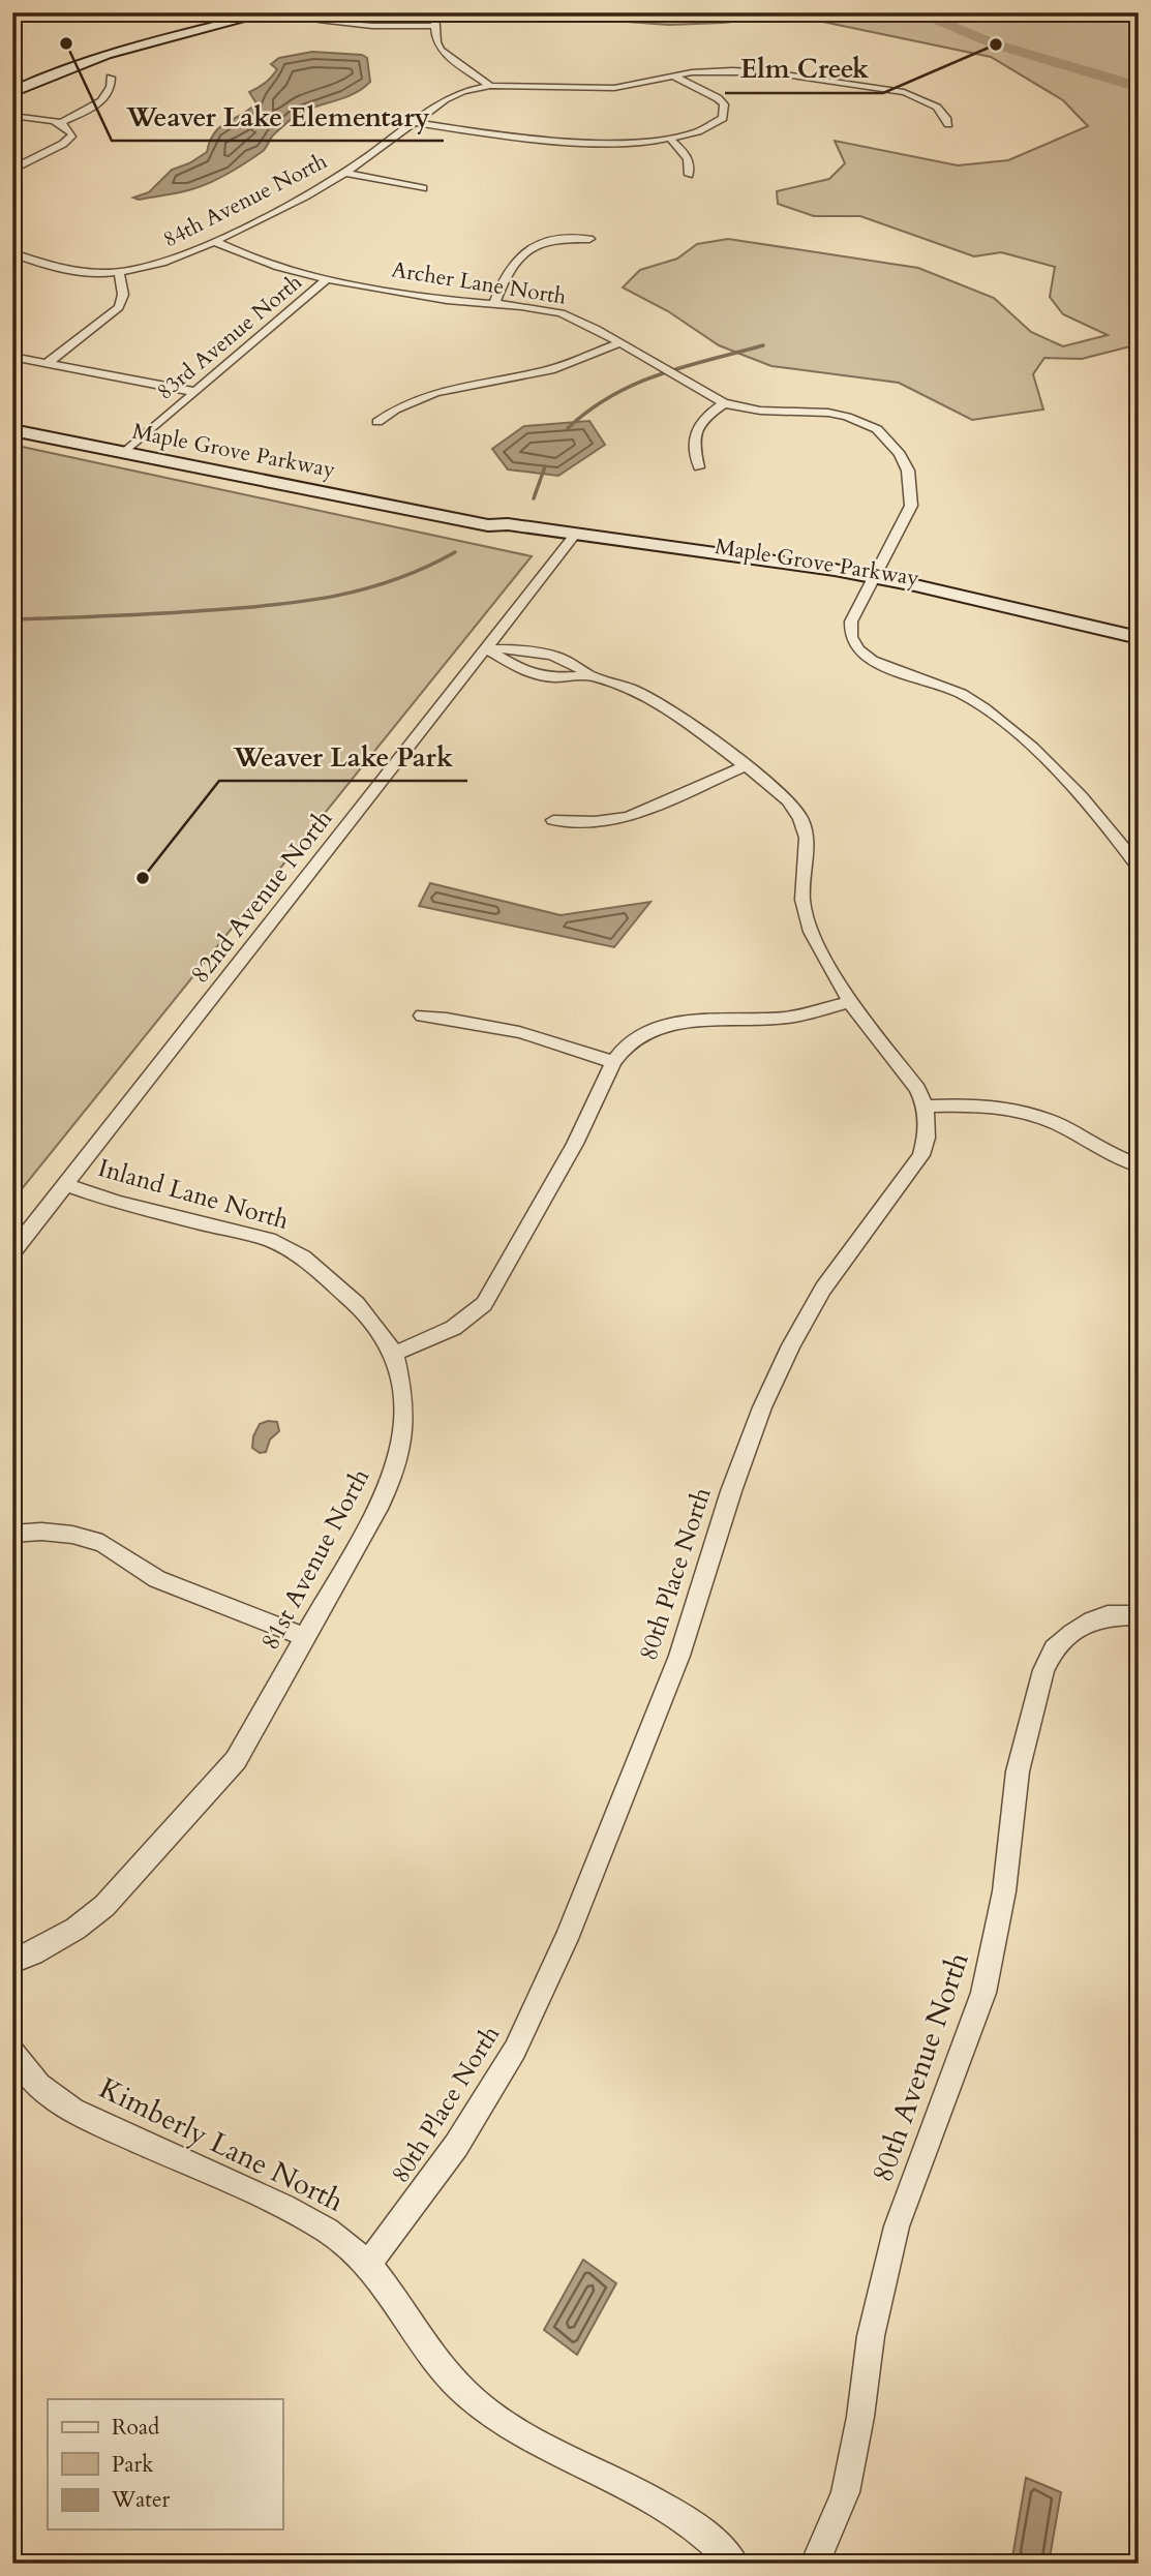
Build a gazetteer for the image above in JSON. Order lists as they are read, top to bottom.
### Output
{
  "streets": {
    "main road": ["Maple Grove Parkway"],
    "street": [
      "84th Avenue North",
      "Archer Lane North",
      "83rd Avenue North",
      "82nd Avenue North",
      "Inland Lane North",
      "81st Avenue North",
      "80th Place North",
      "80th Avenue North",
      "Kimberly Lane North"
    ]
  },
  "crossings": [
    ["84th Avenue North", "Archer Lane North"],
    ["Archer Lane North", "83rd Avenue North"],
    ["Archer Lane North", "Maple Grove Parkway"],
    ["83rd Avenue North", "Maple Grove Parkway"],
    ["Maple Grove Parkway", "82nd Avenue North"],
    ["82nd Avenue North", "Inland Lane North"],
    ["Inland Lane North", "81st Avenue North"],
    ["80th Place North", "Kimberly Lane North"]
  ],
  "places": ["Weaver Lake Elementary", "Elm Creek", "Weaver Lake Park"],
  "legend": ["Road", "Park", "Water"]
}
